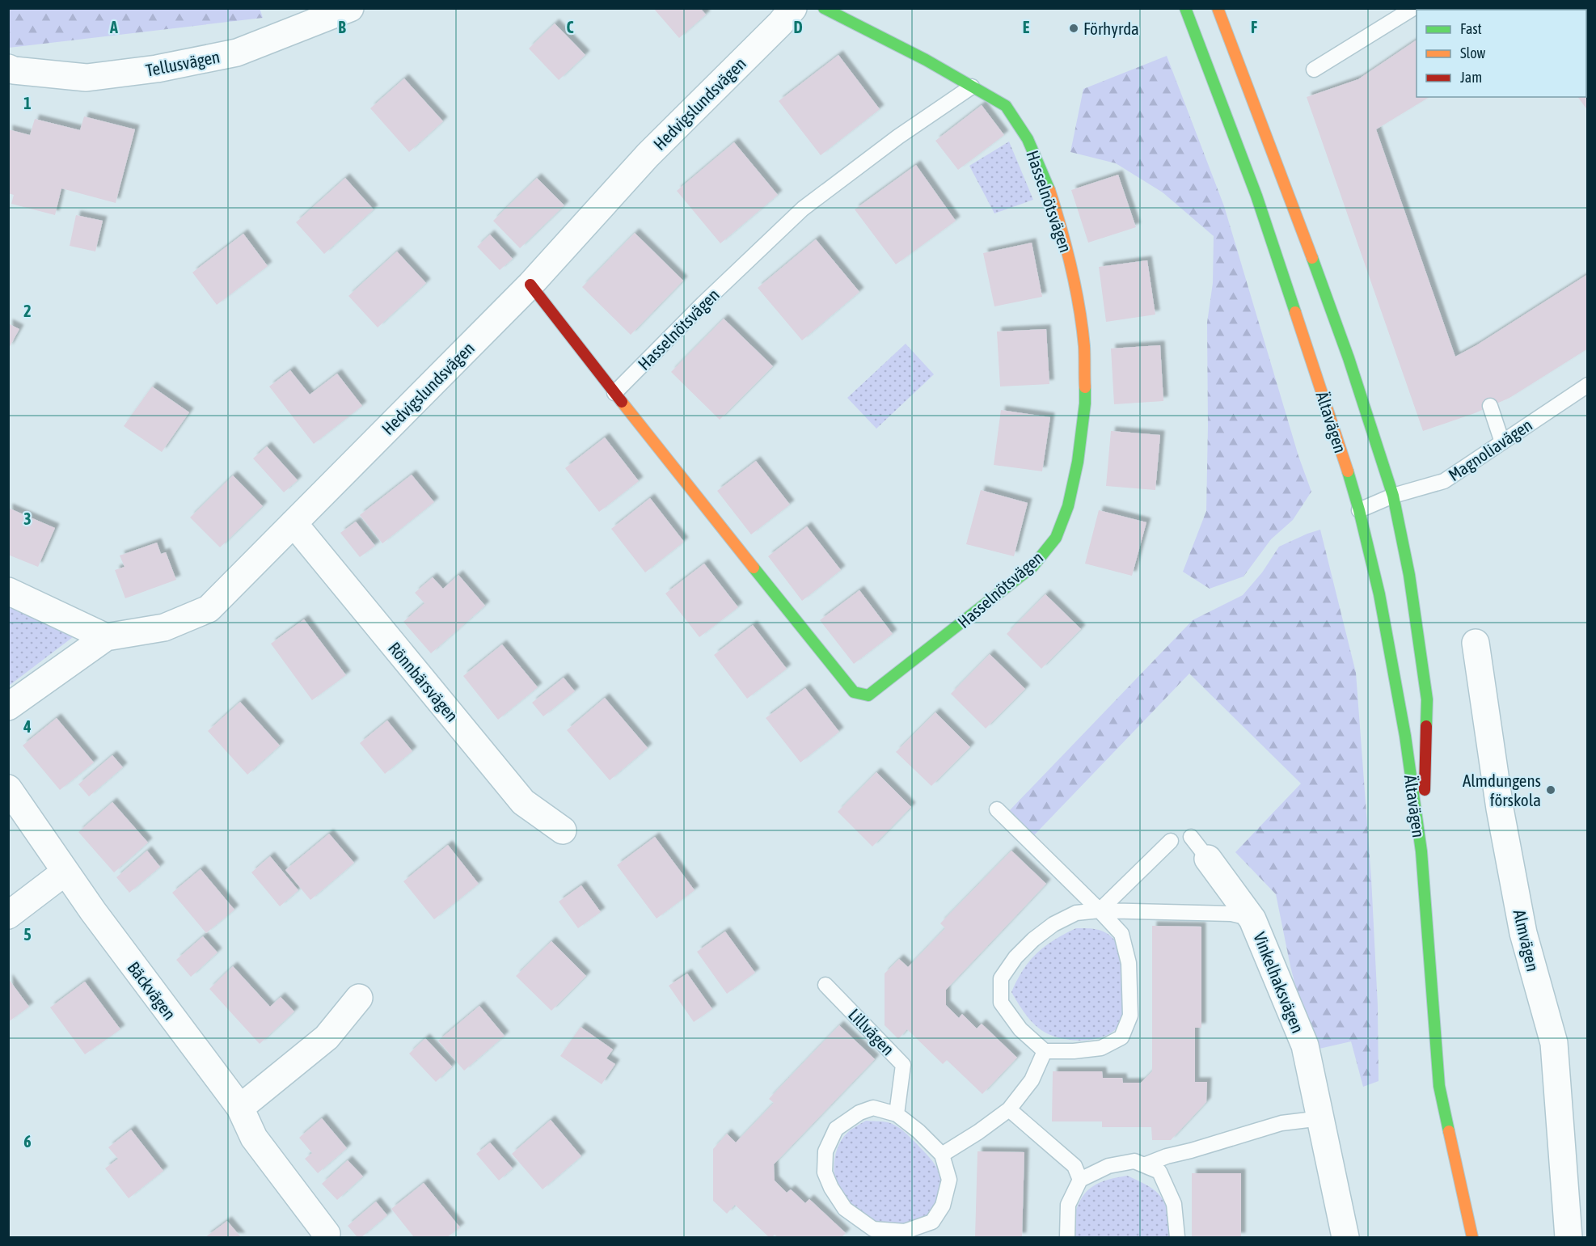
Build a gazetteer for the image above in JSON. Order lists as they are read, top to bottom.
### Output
{
  "streets": {
    "main road": ["Hasselnötsvägen", "Ältavägen"],
    "street": [
      "Tellusvägen",
      "Hedvigslundsvägen",
      "Rönnbärsvägen",
      "Almvägen",
      "Vinkelhaksvägen",
      "Bäckvägen"
    ],
    "lane": ["Magnoliavägen", "Lillvägen"]
  },
  "crossings": [
    ["Hedvigslundsvägen", "Hasselnötsvägen"],
    ["Hedvigslundsvägen", "Rönnbärsvägen"],
    ["Ältavägen", "Magnoliavägen"]
  ],
  "places": ["Förhyrda", "Almdungens förskola"],
  "legend": ["Fast", "Slow", "Jam"],
  "grid": {
    "columns": [
      "A",
      "B",
      "C",
      "D",
      "E",
      "F"
    ],
    "rows": [
      "1",
      "2",
      "3",
      "4",
      "5",
      "6"
    ]
  }
}
